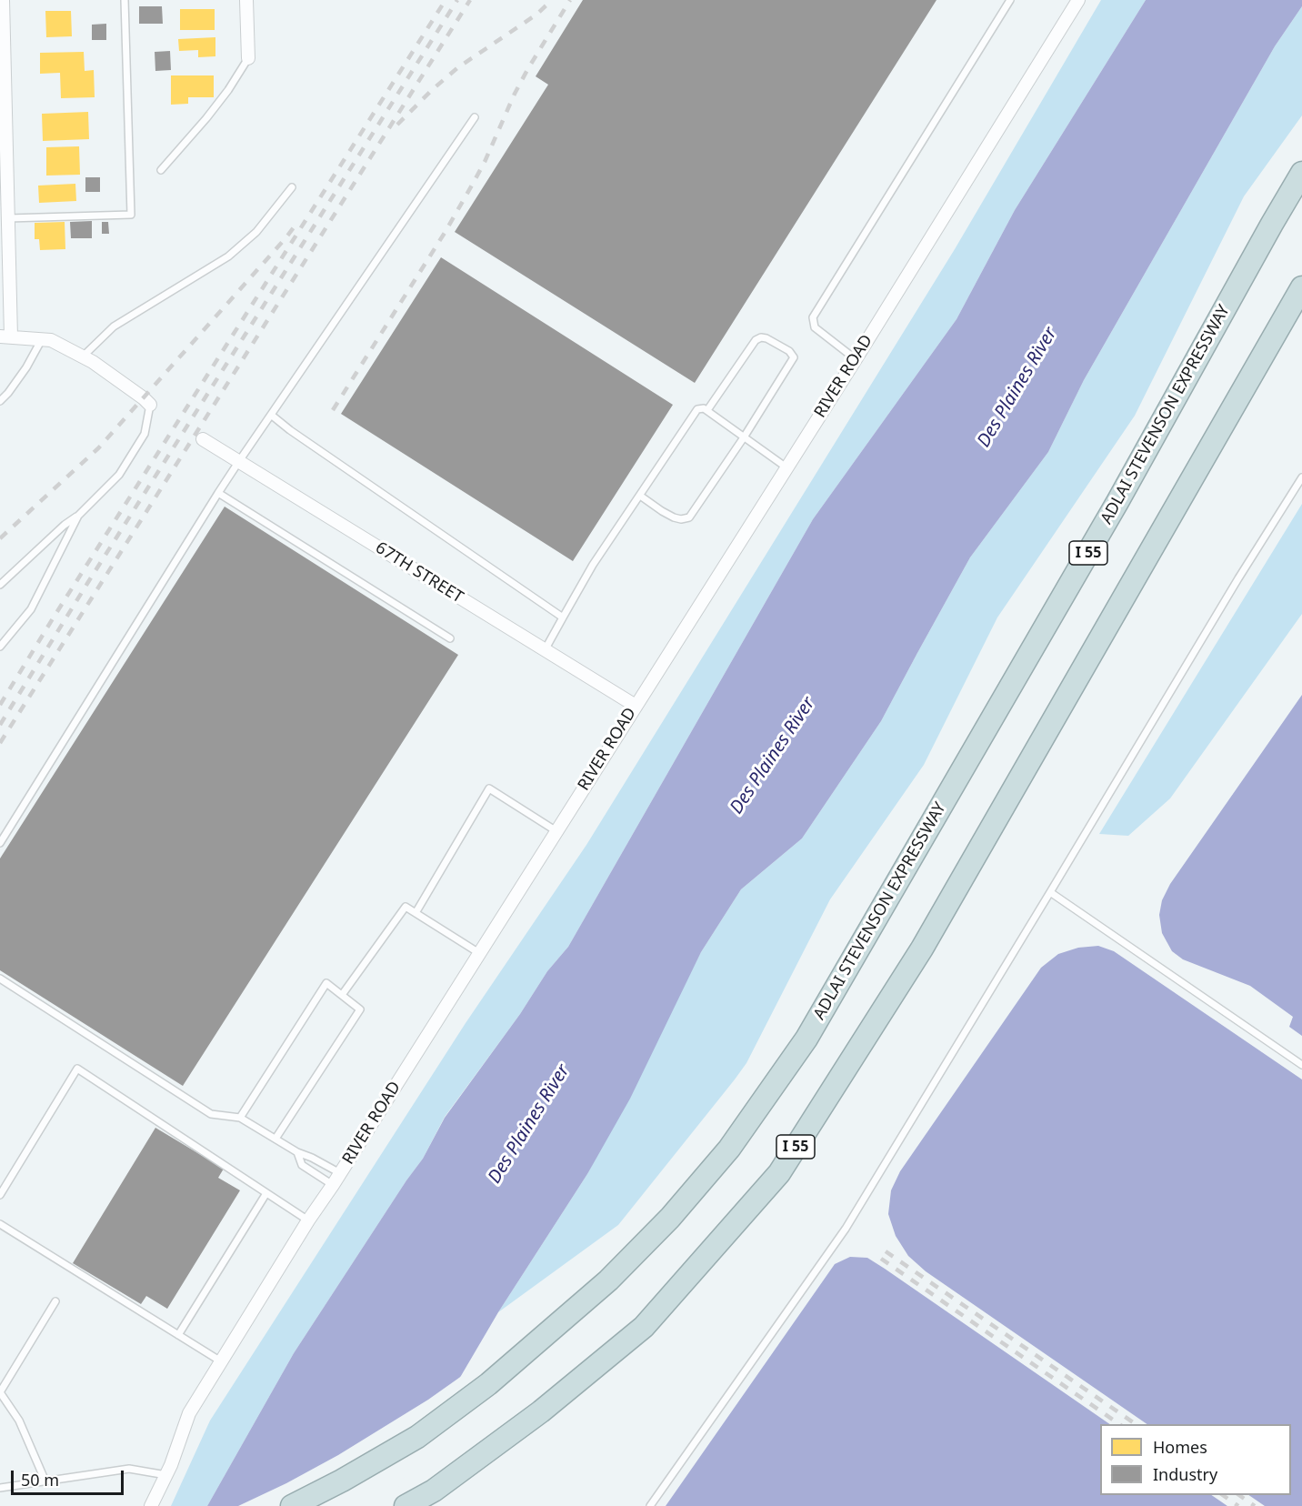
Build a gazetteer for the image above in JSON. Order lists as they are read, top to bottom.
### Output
{
  "streets": {
    "highway": ["ADLAI STEVENSON EXPRESSWAY", "I 55"],
    "street": ["RIVER ROAD", "67TH STREET"]
  },
  "crossings": [
    ["RIVER ROAD", "67TH STREET"]
  ],
  "water": ["Des Plaines River"],
  "legend": ["Homes", "Industry"],
  "scale_bar": "50 m"
}
